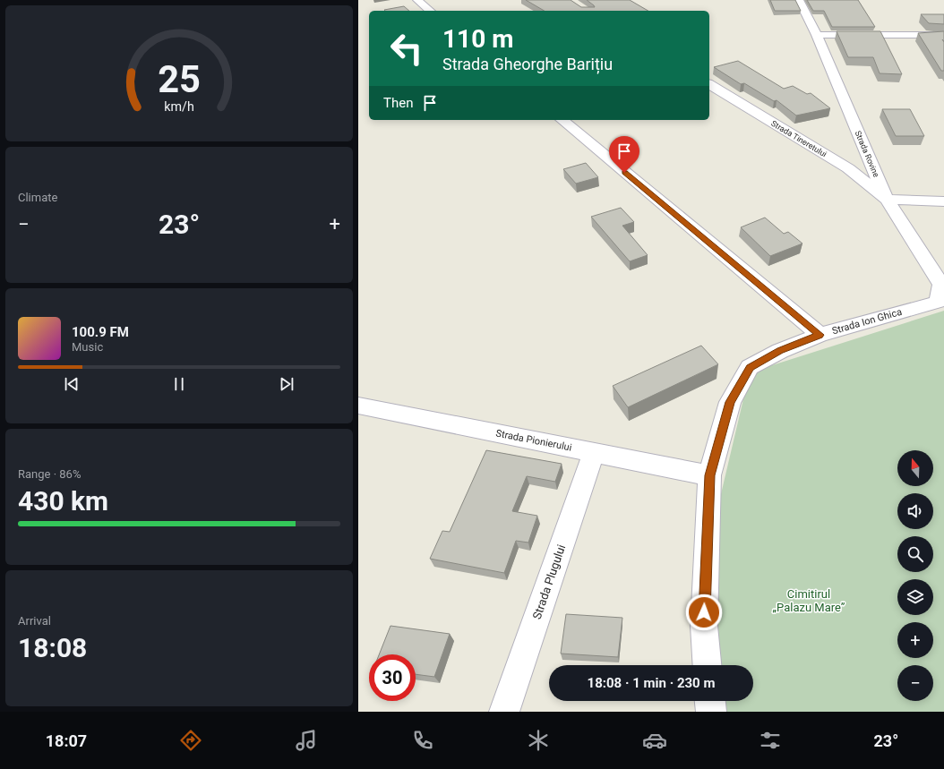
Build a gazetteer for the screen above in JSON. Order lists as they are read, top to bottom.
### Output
{
  "streets": {
    "street": [
      "Strada Tineretului",
      "Strada Rovine",
      "Strada Ion Ghica",
      "Strada Pionierului",
      "Strada Plugului"
    ]
  },
  "crossings": [
    ["Strada Tineretului", "Strada Rovine"],
    ["Strada Rovine", "Strada Ion Ghica"],
    ["Strada Ion Ghica", "Strada Pionierului"],
    ["Strada Pionierului", "Strada Plugului"]
  ],
  "parks": ["Cimitirul „Palazu Mare”"],
  "north": "top",
  "page": {
    "turn": ["110 m", "Strada Gheorghe Barițiu"],
    "then": "Then",
    "tile": [
      "Climate",
      ["Range · 86%", "430 km"],
      ["Arrival", "18:08"]
    ],
    "heat": ["−", "23°", "+"],
    "song": ["100.9 FM", "Music"],
    "map_buttons": ["+", "−"],
    "limit": "30",
    "trip": "18:08 · 1 min · 230 m",
    "tabs": ["18:07", "23°"],
    "gauge": ["25", "km/h"]
  }
}
